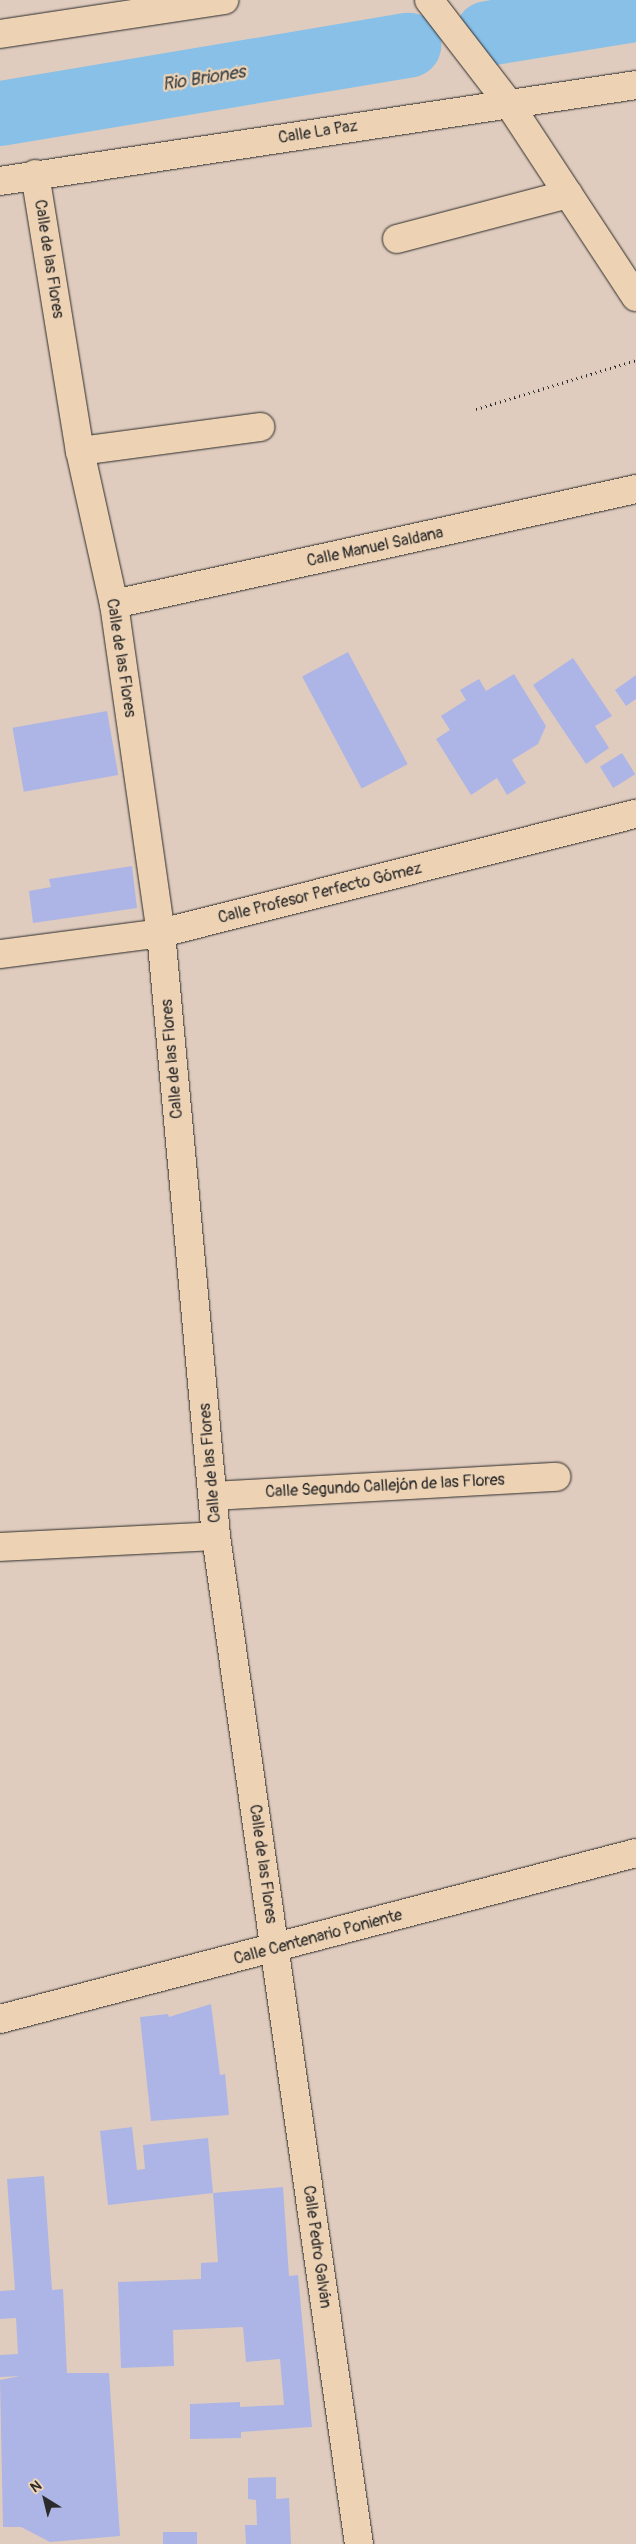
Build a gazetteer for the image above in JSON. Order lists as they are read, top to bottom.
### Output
{
  "streets": {
    "street": [
      "Calle La Paz",
      "Calle de las Flores",
      "Calle Manuel Saldana",
      "Calle Profesor Perfecto Gómez",
      "Calle Segundo Callejón de las Flores",
      "Calle Centenario Poniente",
      "Calle Pedro Galván"
    ]
  },
  "crossings": [
    ["Calle La Paz", "Calle de las Flores"],
    ["Calle de las Flores", "Calle Manuel Saldana"],
    ["Calle de las Flores", "Calle Profesor Perfecto Gómez"],
    ["Calle de las Flores", "Calle Segundo Callejón de las Flores"],
    ["Calle de las Flores", "Calle Centenario Poniente"],
    ["Calle de las Flores", "Calle Pedro Galván"],
    ["Calle Centenario Poniente", "Calle Pedro Galván"]
  ],
  "water": ["Rio Briones"],
  "north": "top left"
}
